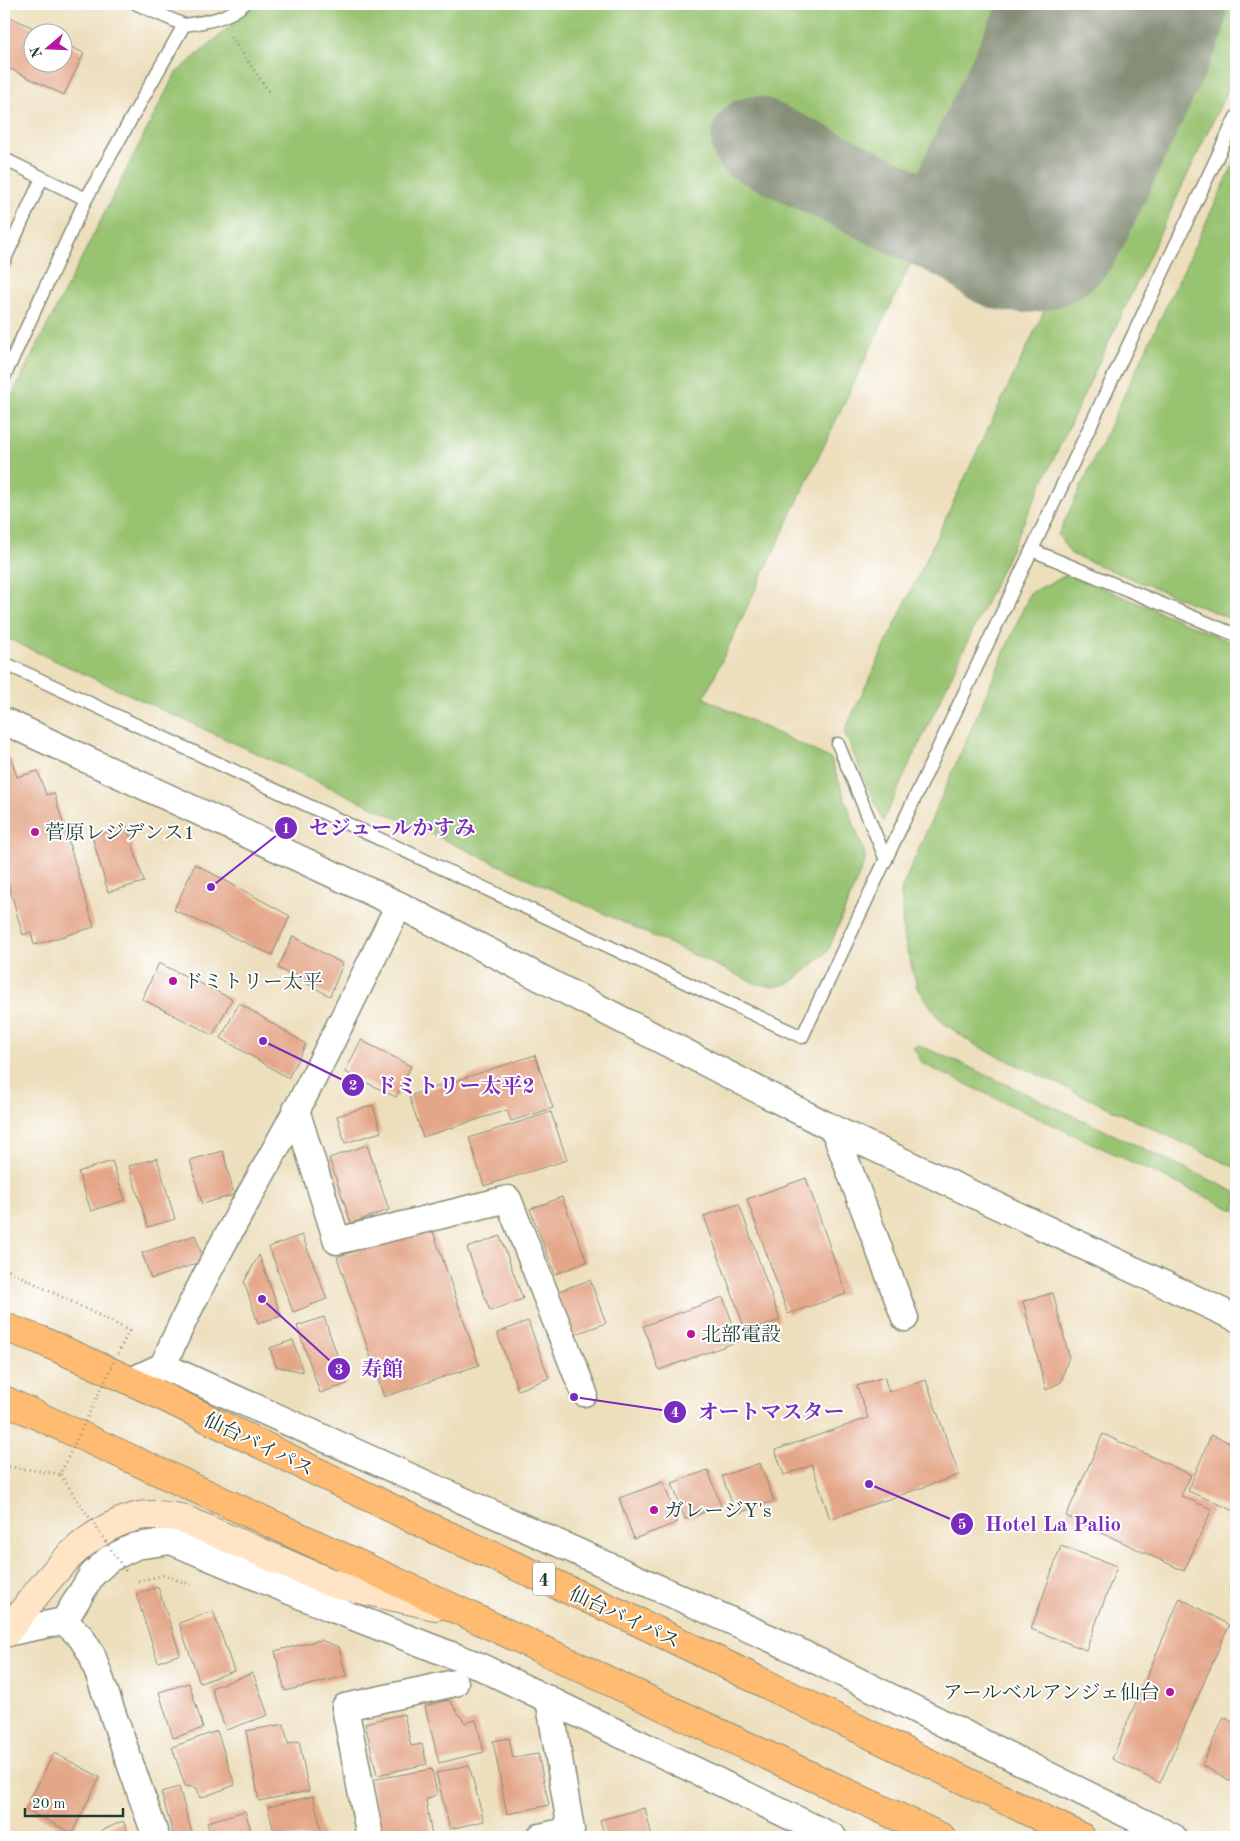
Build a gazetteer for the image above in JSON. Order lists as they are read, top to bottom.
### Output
{
  "streets": {
    "highway": ["仙台バイパス", "4"]
  },
  "places": [
    "菅原レジデンス1",
    "セジュールかすみ",
    "ドミトリー太平",
    "ドミトリー太平2",
    "寿館",
    "北部電設",
    "オートマスター",
    "Hotel La Palio",
    "ガレージY's",
    "アールベルアンジェ仙台"
  ],
  "scale_bar": "20 m",
  "north": "left"
}
